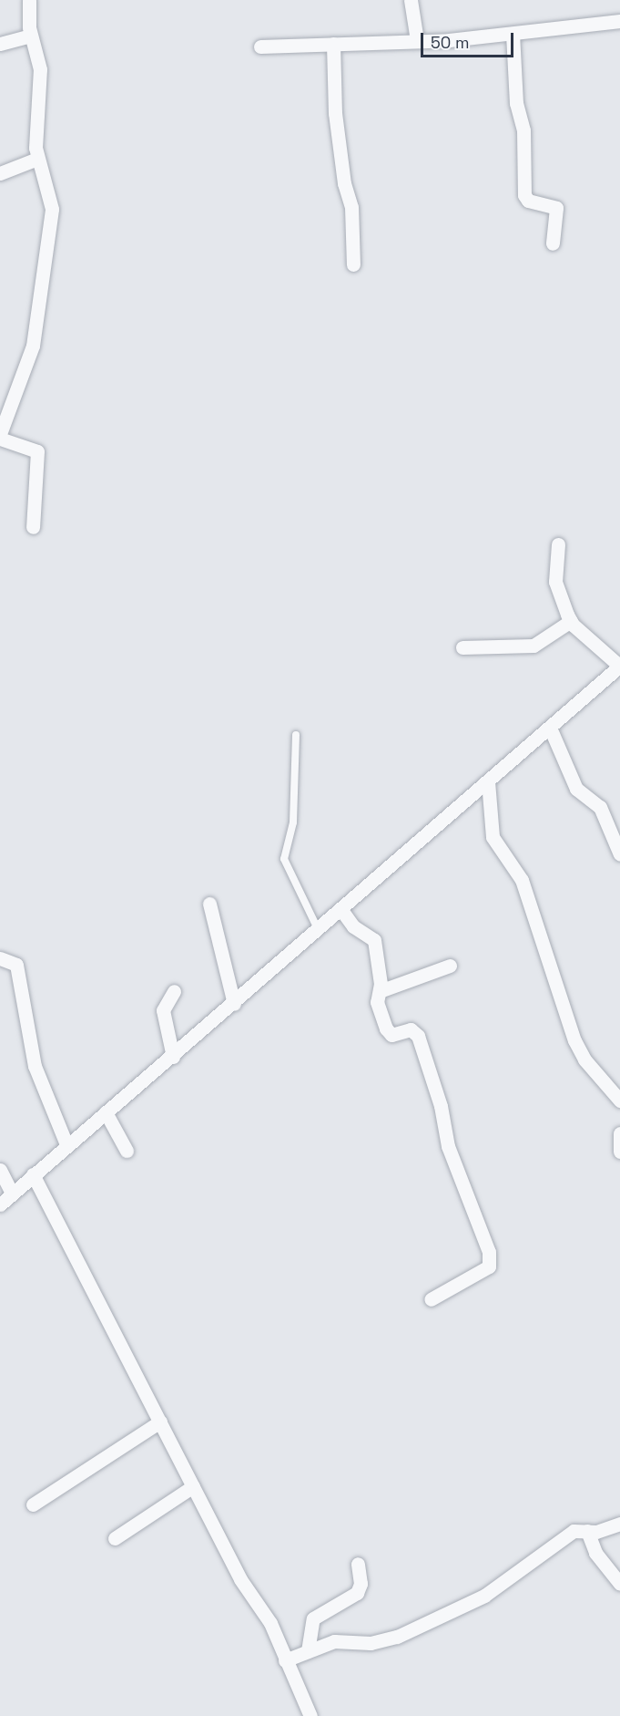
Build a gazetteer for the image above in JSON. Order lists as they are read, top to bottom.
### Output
{
  "scale_bar": "50 m"
}
